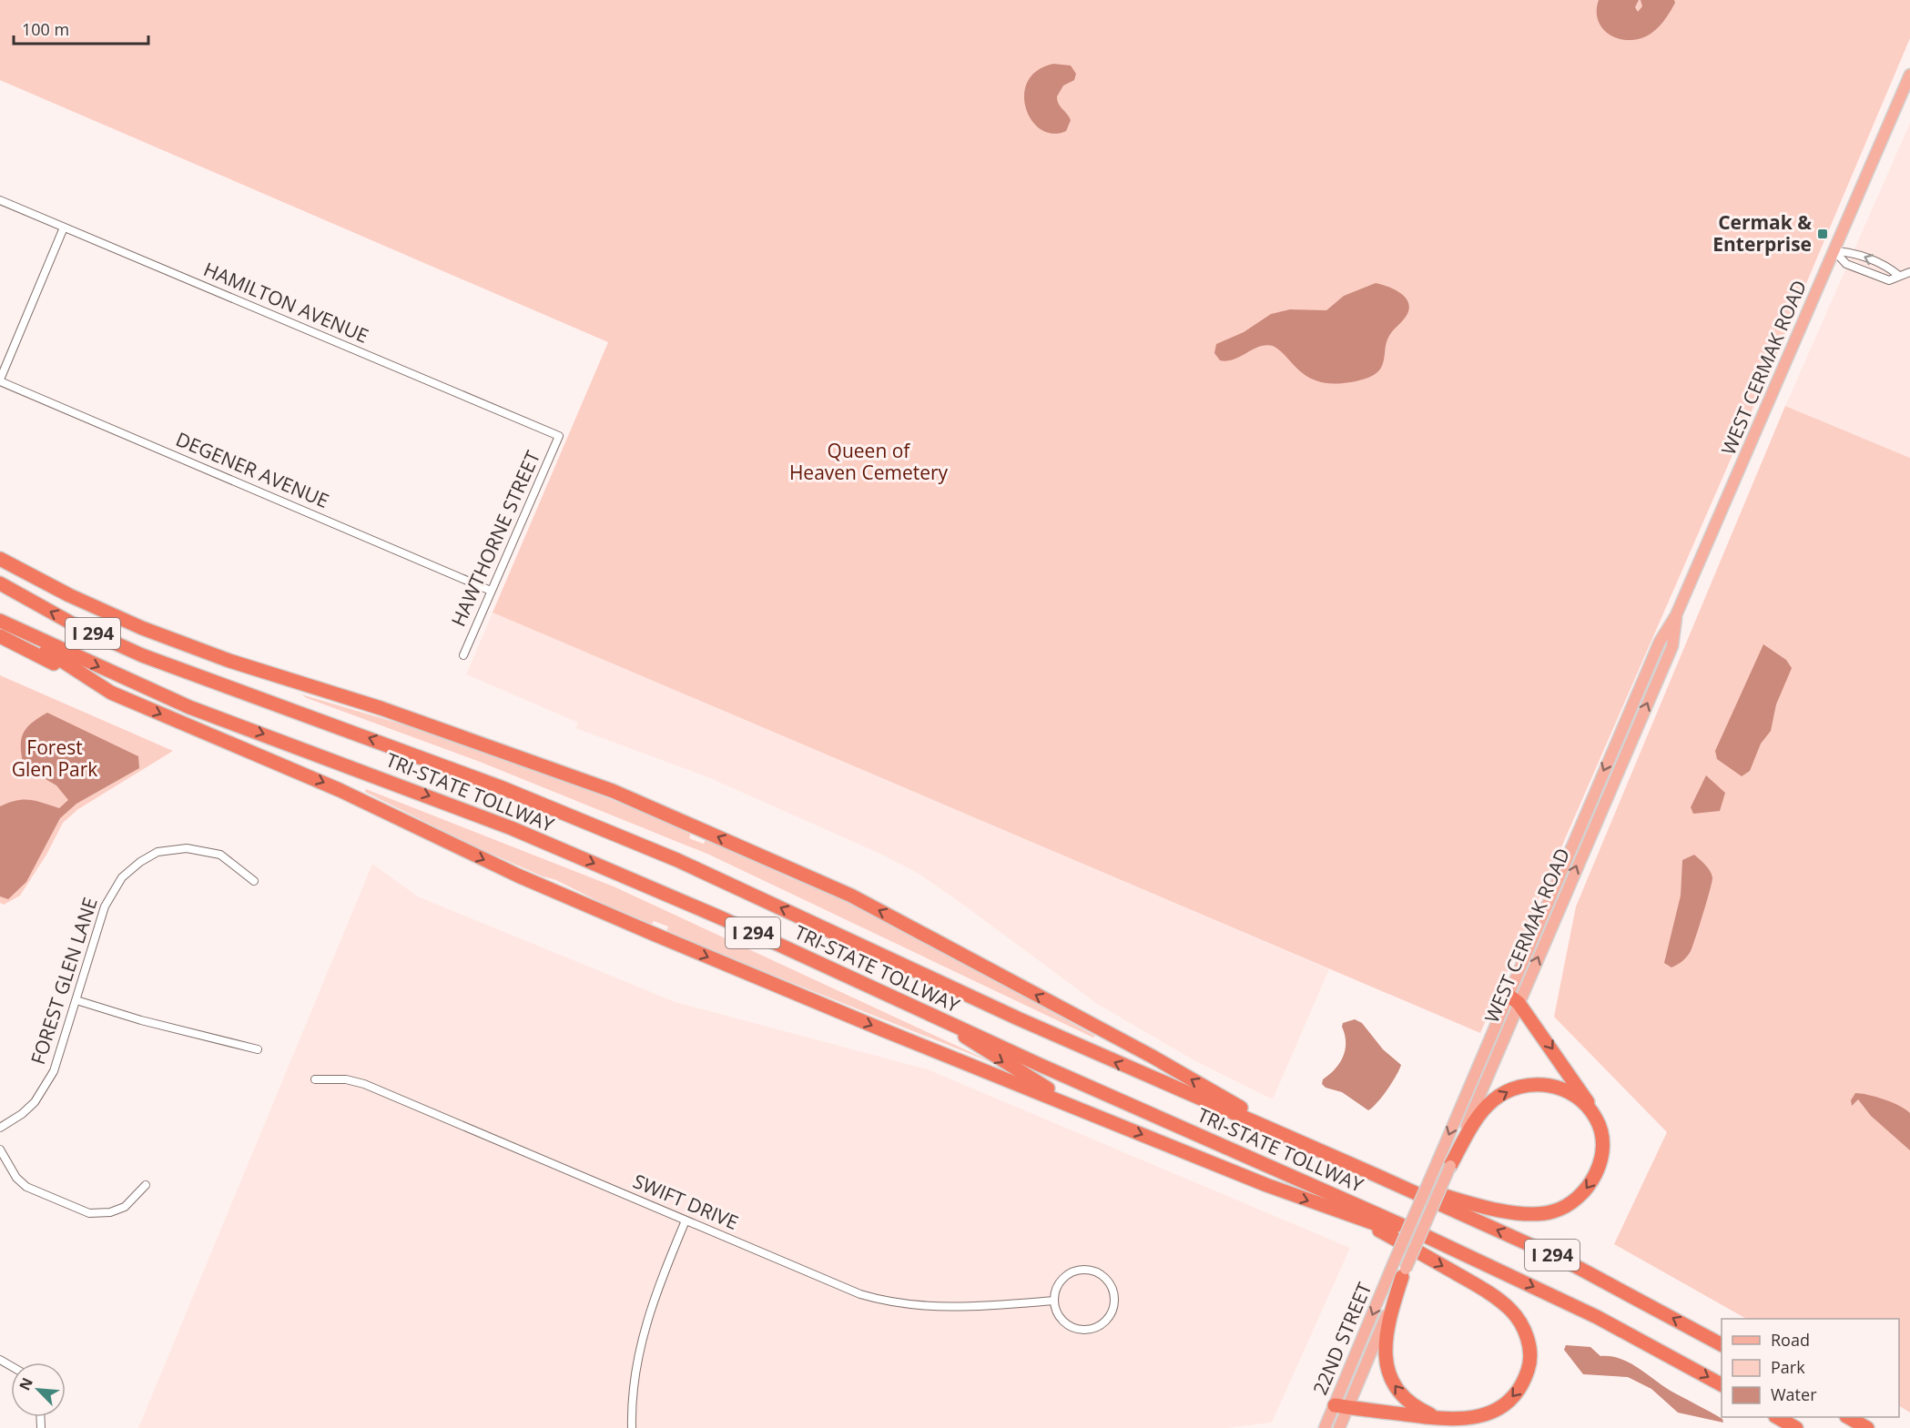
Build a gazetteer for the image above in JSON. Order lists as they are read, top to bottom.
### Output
{
  "streets": {
    "highway": ["I 294", "TRI-STATE TOLLWAY"],
    "main road": ["WEST CERMAK ROAD", "22ND STREET"],
    "street": [
      "HAMILTON AVENUE",
      "DEGENER AVENUE",
      "HAWTHORNE STREET",
      "FOREST GLEN LANE",
      "SWIFT DRIVE"
    ]
  },
  "crossings": [
    ["HAMILTON AVENUE", "HAWTHORNE STREET"],
    ["WEST CERMAK ROAD", "22ND STREET"],
    ["DEGENER AVENUE", "HAWTHORNE STREET"]
  ],
  "parks": ["Queen of Heaven Cemetery", "Forest Glen Park"],
  "places": {
    "transit": ["Cermak & Enterprise"]
  },
  "legend": ["Road", "Park", "Water"],
  "scale_bar": "100 m",
  "north": "top left"
}
